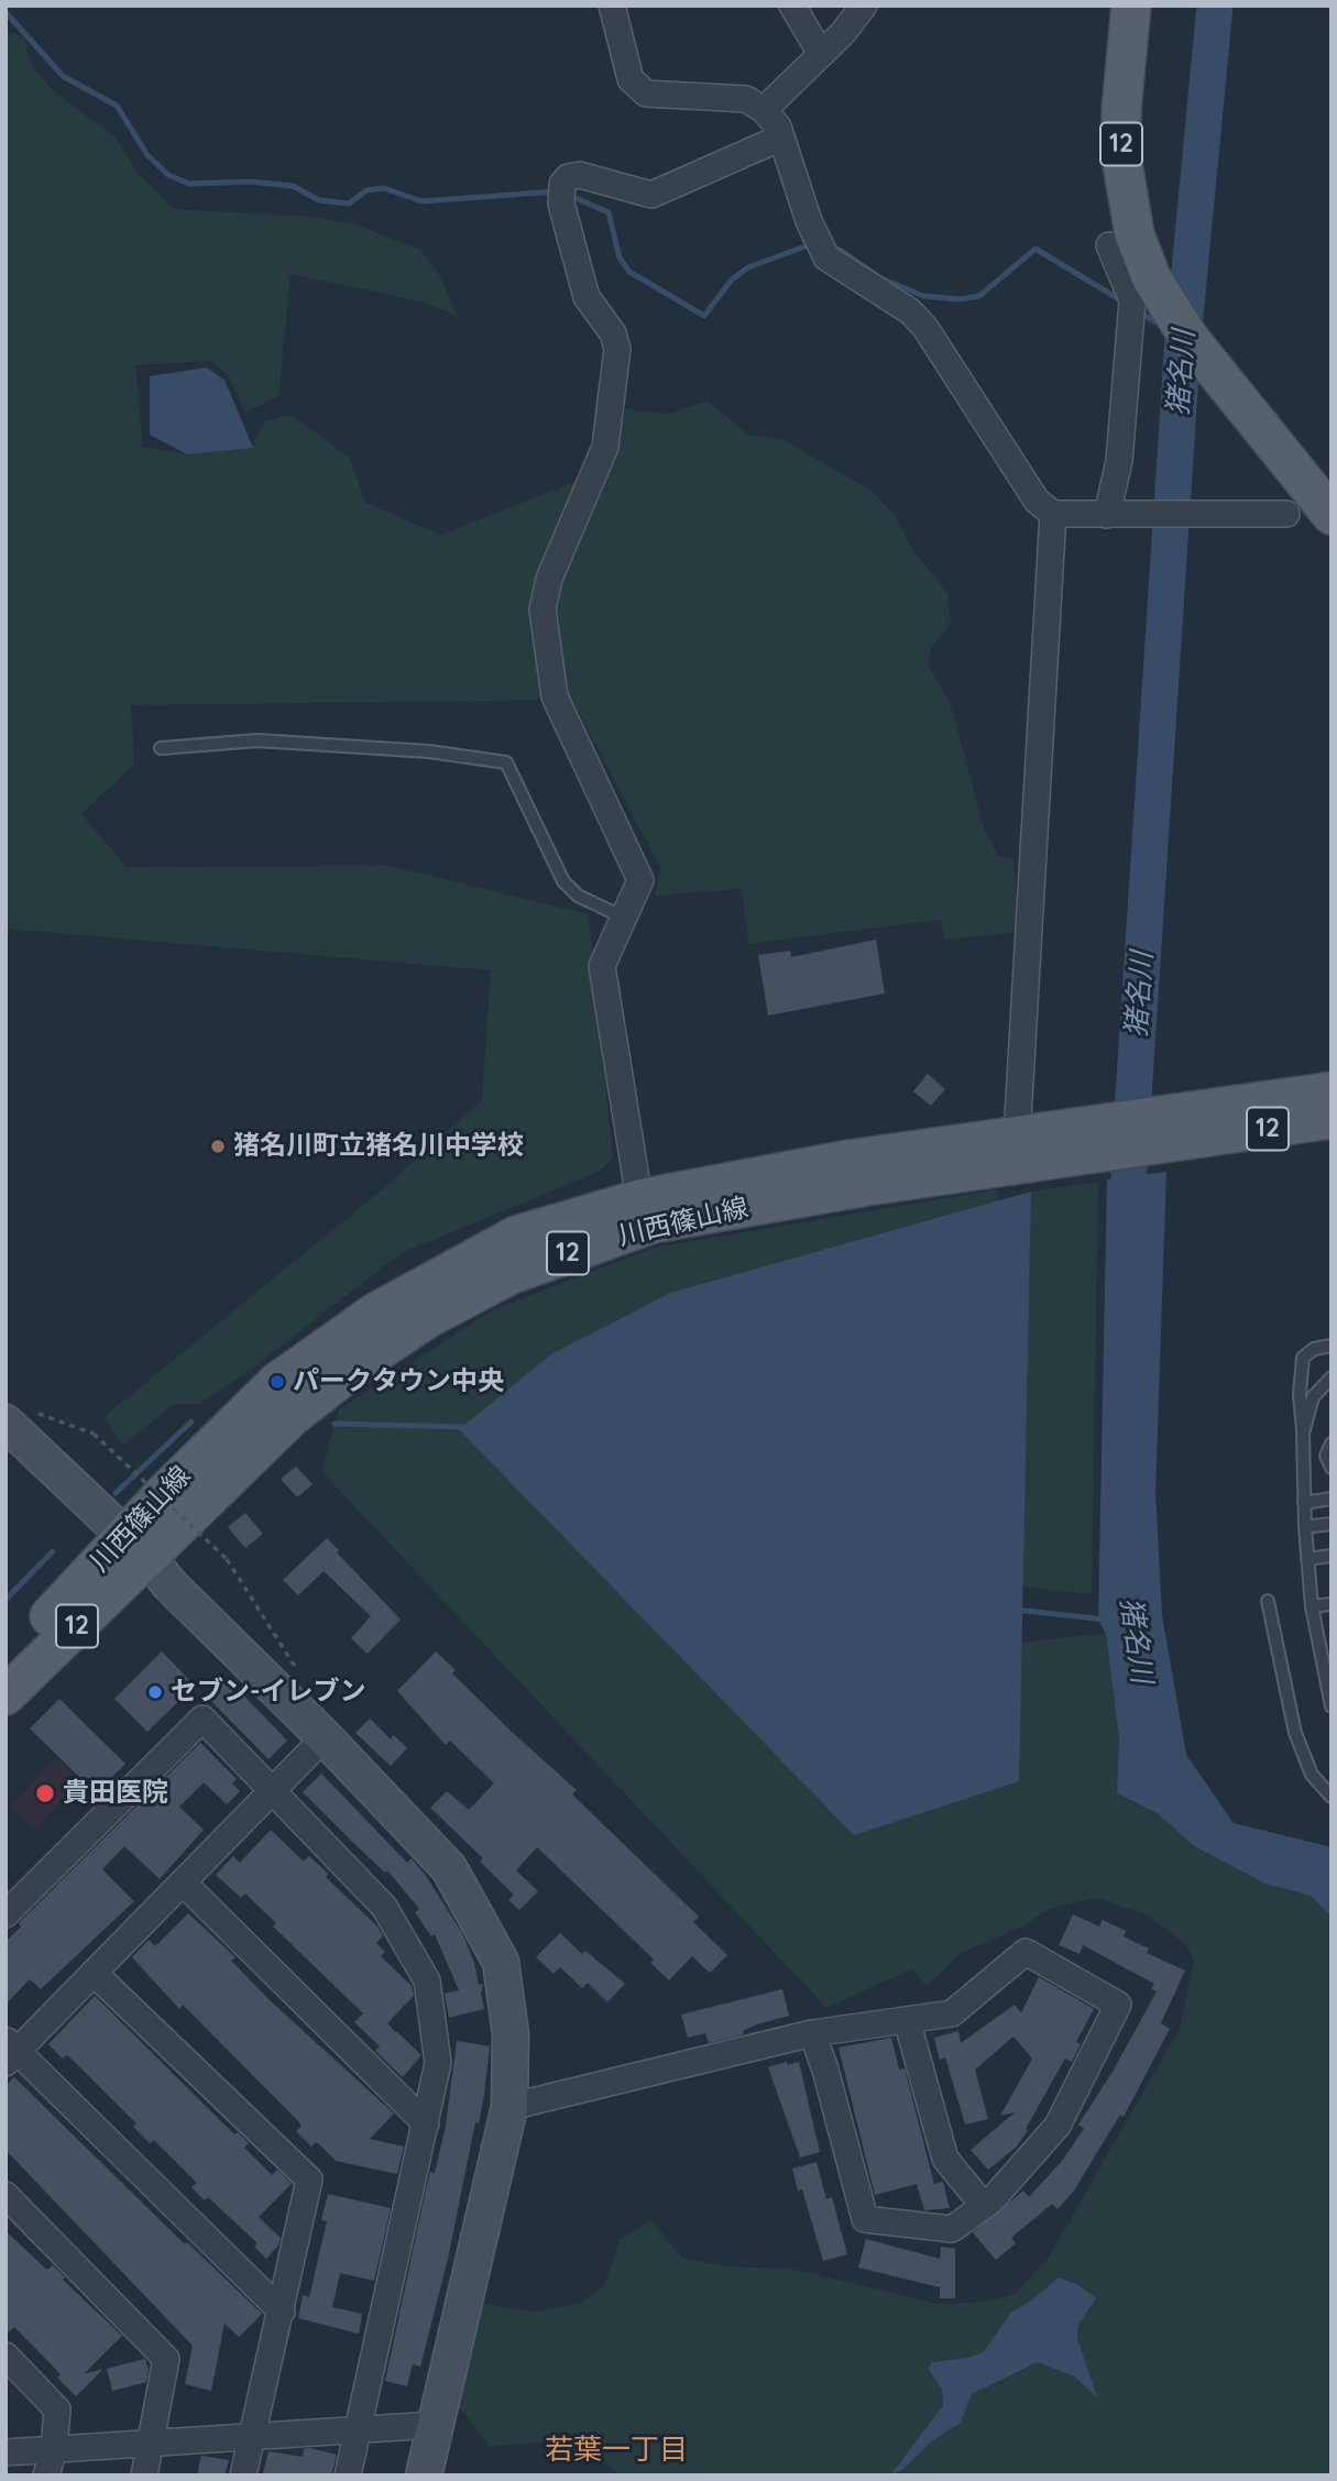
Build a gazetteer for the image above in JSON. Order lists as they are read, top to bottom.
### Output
{
  "streets": {
    "main road": ["12", "川西篠山線"]
  },
  "districts": ["若葉一丁目"],
  "water": ["猪名川"],
  "places": [
    "猪名川町立猪名川中学校",
    "パークタウン中央",
    "セブン-イレブン",
    "貴田医院"
  ]
}
